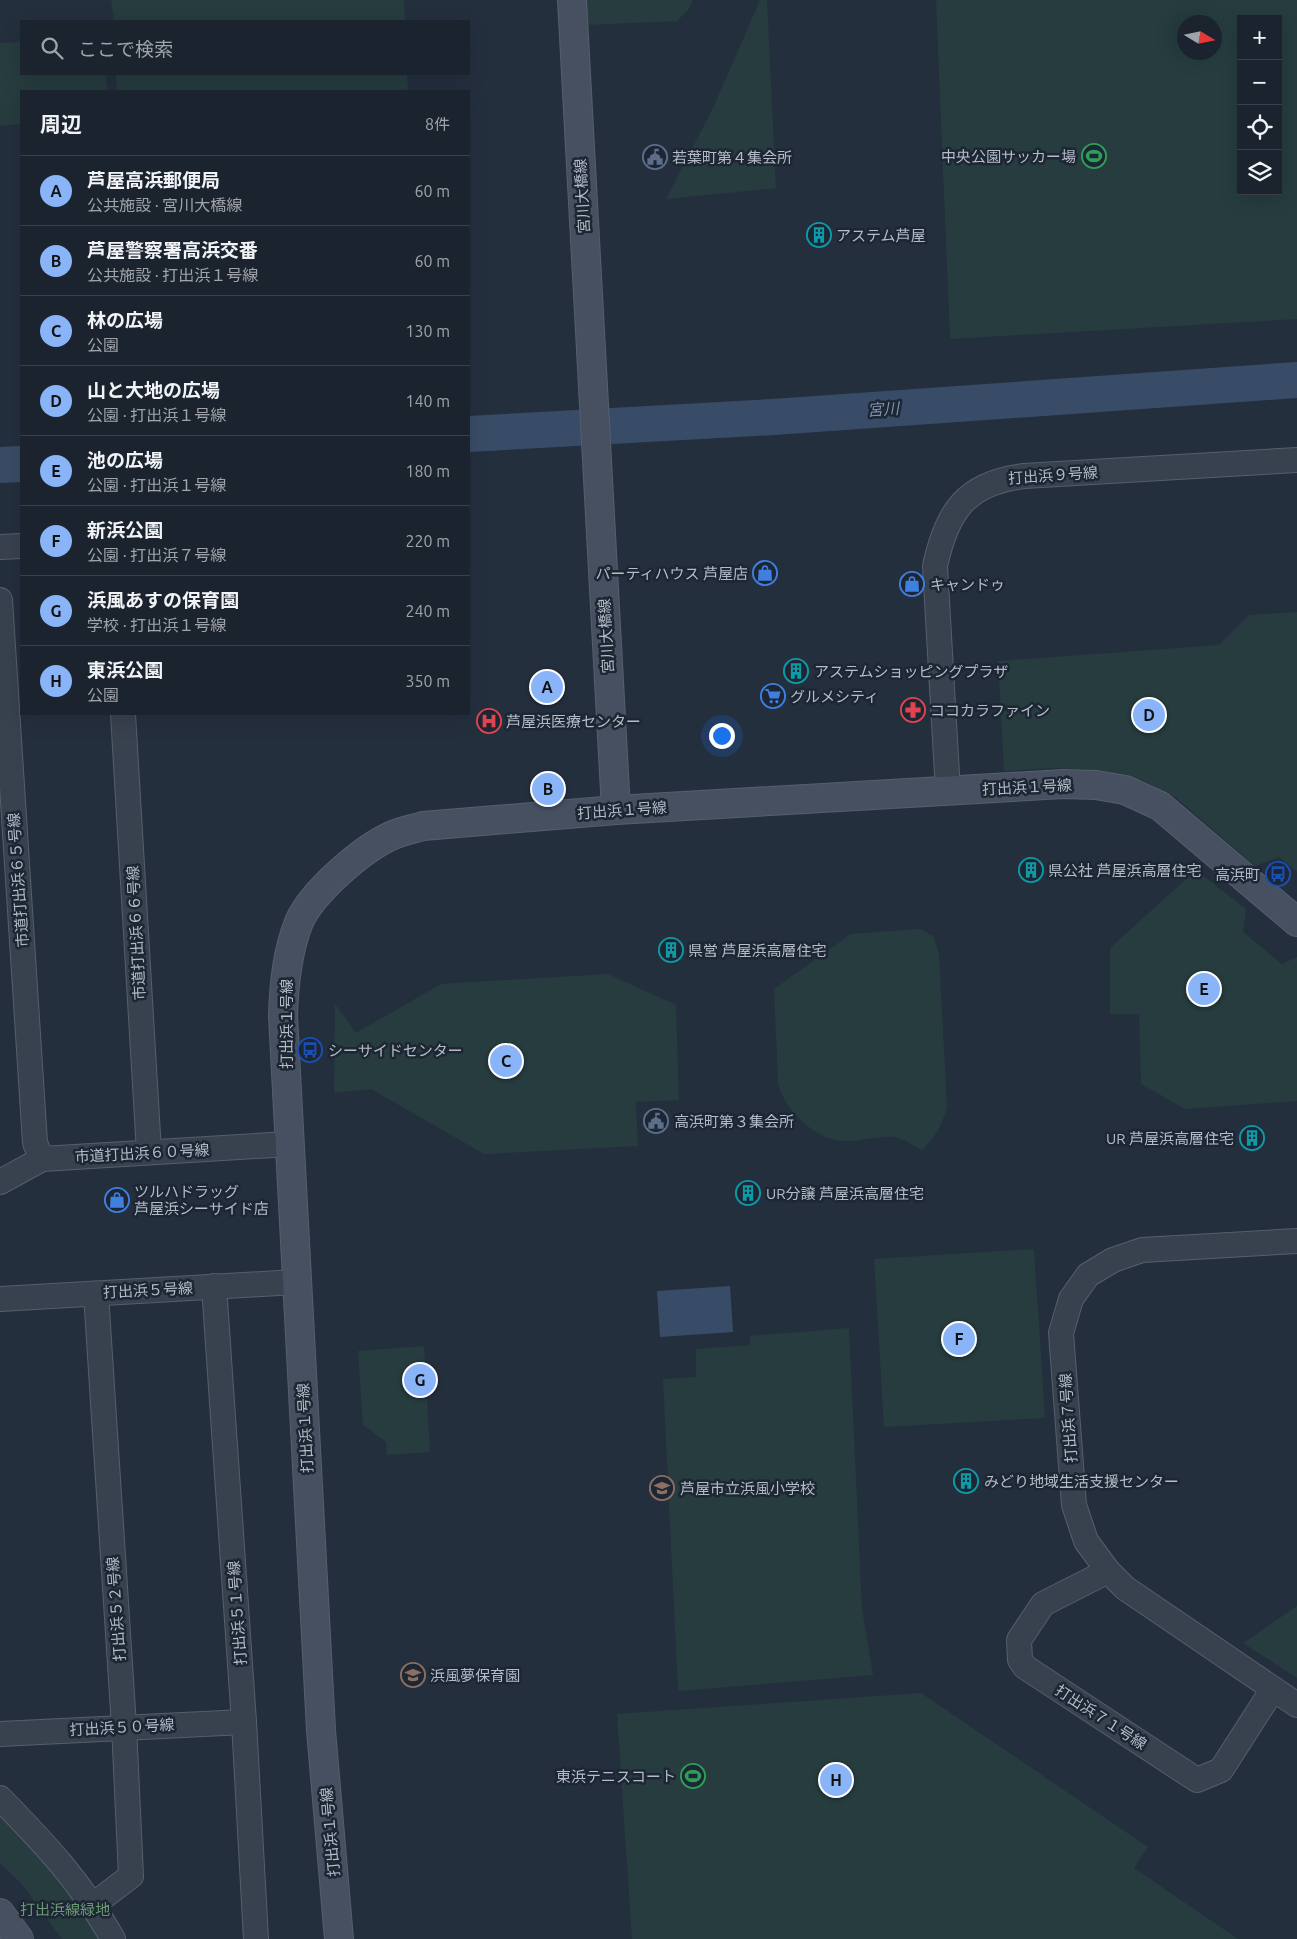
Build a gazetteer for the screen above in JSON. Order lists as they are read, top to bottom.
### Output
{
  "streets": {
    "street": [
      "宮川大橋線",
      "打出浜９号線",
      "打出浜１号線",
      "市道打出浜６５号線",
      "市道打出浜６６号線",
      "市道打出浜６０号線",
      "打出浜５号線",
      "打出浜７号線",
      "打出浜５２号線",
      "打出浜５１号線",
      "打出浜７１号線",
      "打出浜５０号線"
    ]
  },
  "crossings": [
    ["宮川大橋線", "打出浜１号線"],
    ["打出浜９号線", "打出浜１号線"],
    ["打出浜１号線", "市道打出浜６０号線"],
    ["打出浜１号線", "打出浜５号線"],
    ["市道打出浜６５号線", "市道打出浜６０号線"],
    ["市道打出浜６６号線", "市道打出浜６０号線"],
    ["打出浜５号線", "打出浜５２号線"],
    ["打出浜５号線", "打出浜５１号線"],
    ["打出浜７号線", "打出浜７１号線"],
    ["打出浜５２号線", "打出浜５０号線"],
    ["打出浜５１号線", "打出浜５０号線"]
  ],
  "water": ["宮川"],
  "parks": ["打出浜線緑地"],
  "places": {
    "sports": ["中央公園サッカー場", "東浜テニスコート"],
    "public building": ["若葉町第４集会所", "高浜町第３集会所"],
    "building": [
      "アステム芦屋",
      "アステムショッピングプラザ",
      "県公社 芦屋浜高層住宅",
      "県営 芦屋浜高層住宅",
      "UR 芦屋浜高層住宅",
      "UR分譲 芦屋浜高層住宅",
      "みどり地域生活支援センター"
    ],
    "shop": ["パーティハウス 芦屋店", "キャンドゥ", "ツルハドラッグ 芦屋浜シーサイド店"],
    "supermarket": ["グルメシティ"],
    "pharmacy": ["ココカラファイン"],
    "hospital": ["芦屋浜医療センター"],
    "bus stop": ["高浜町", "シーサイドセンター"],
    "school or university": ["芦屋市立浜風小学校", "浜風夢保育園"]
  },
  "north": "right",
  "page": {
    "map_buttons": ["+", "−"],
    "search": "ここで検索",
    "heading": ["周辺", "8件"],
    "list": [
      {
        "mark": "A",
        "name": "芦屋高浜郵便局",
        "note": "公共施設 · 宮川大橋線",
        "value": "60 m"
      },
      {
        "mark": "B",
        "name": "芦屋警察署高浜交番",
        "note": "公共施設 · 打出浜１号線",
        "value": "60 m"
      },
      {
        "mark": "C",
        "name": "林の広場",
        "note": "公園",
        "value": "130 m"
      },
      {
        "mark": "D",
        "name": "山と大地の広場",
        "note": "公園 · 打出浜１号線",
        "value": "140 m"
      },
      {
        "mark": "E",
        "name": "池の広場",
        "note": "公園 · 打出浜１号線",
        "value": "180 m"
      },
      {
        "mark": "F",
        "name": "新浜公園",
        "note": "公園 · 打出浜７号線",
        "value": "220 m"
      },
      {
        "mark": "G",
        "name": "浜風あすの保育園",
        "note": "学校 · 打出浜１号線",
        "value": "240 m"
      },
      {
        "mark": "H",
        "name": "東浜公園",
        "note": "公園",
        "value": "350 m"
      }
    ],
    "pins": [
      "A",
      "D",
      "B",
      "E",
      "C",
      "F",
      "G",
      "H"
    ]
  }
}
